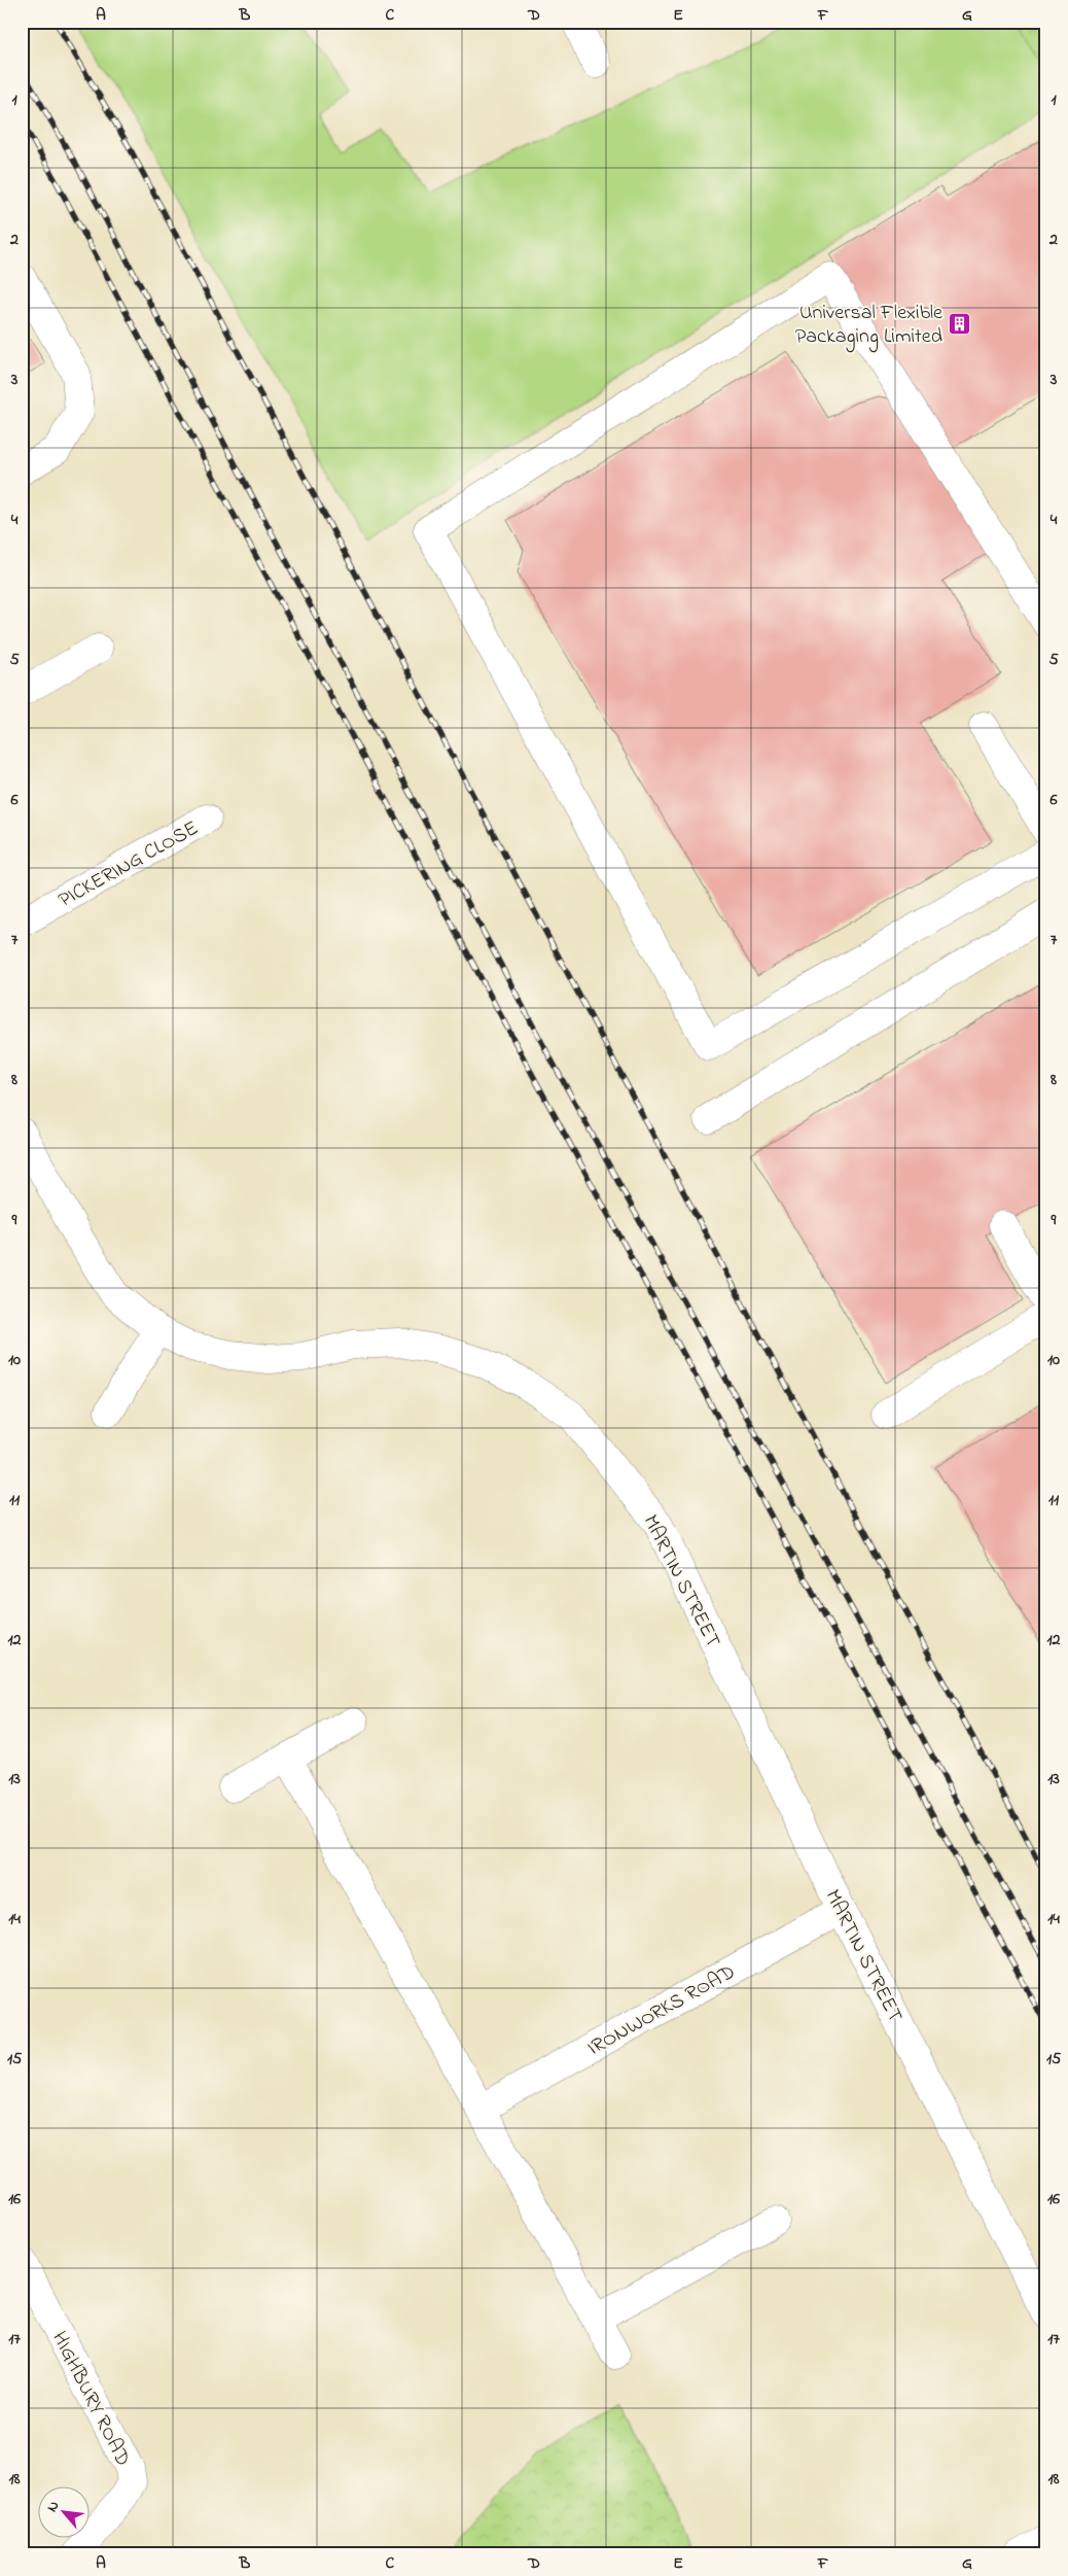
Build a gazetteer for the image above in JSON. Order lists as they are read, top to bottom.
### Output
{
  "streets": {
    "street": [
      "PICKERING CLOSE",
      "MARTIN STREET",
      "IRONWORKS ROAD",
      "HIGHBURY ROAD"
    ]
  },
  "crossings": [
    ["MARTIN STREET", "IRONWORKS ROAD"]
  ],
  "places": {
    "building": ["Universal Flexible Packaging Limited"]
  },
  "north": "top left",
  "grid": {
    "columns": [
      "A",
      "B",
      "C",
      "D",
      "E",
      "F",
      "G"
    ],
    "rows": [
      "1",
      "2",
      "3",
      "4",
      "5",
      "6",
      "7",
      "8",
      "9",
      "10",
      "11",
      "12",
      "13",
      "14",
      "15",
      "16",
      "17",
      "18"
    ]
  }
}
